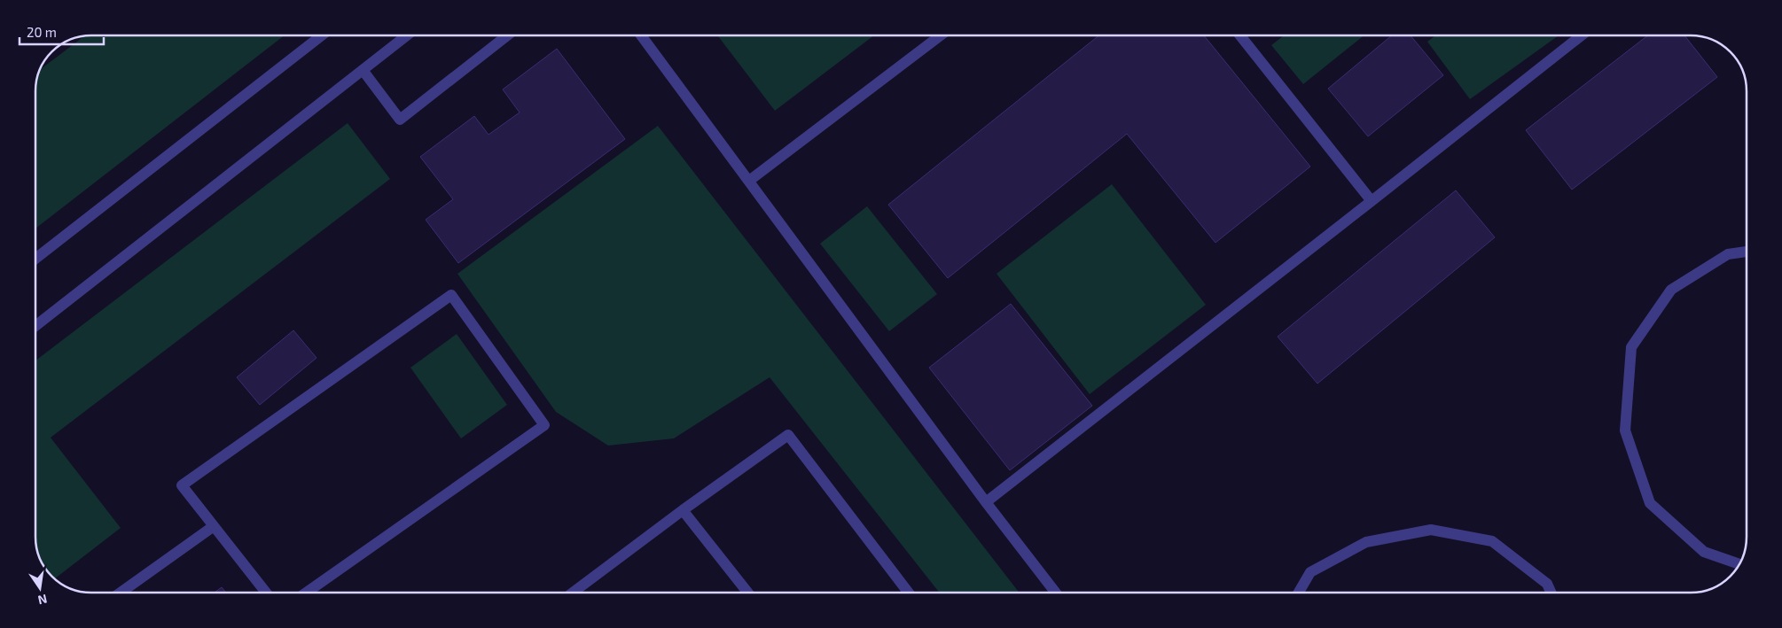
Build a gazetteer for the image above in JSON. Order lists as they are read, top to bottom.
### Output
{
  "scale_bar": "20 m",
  "north": "bottom"
}
